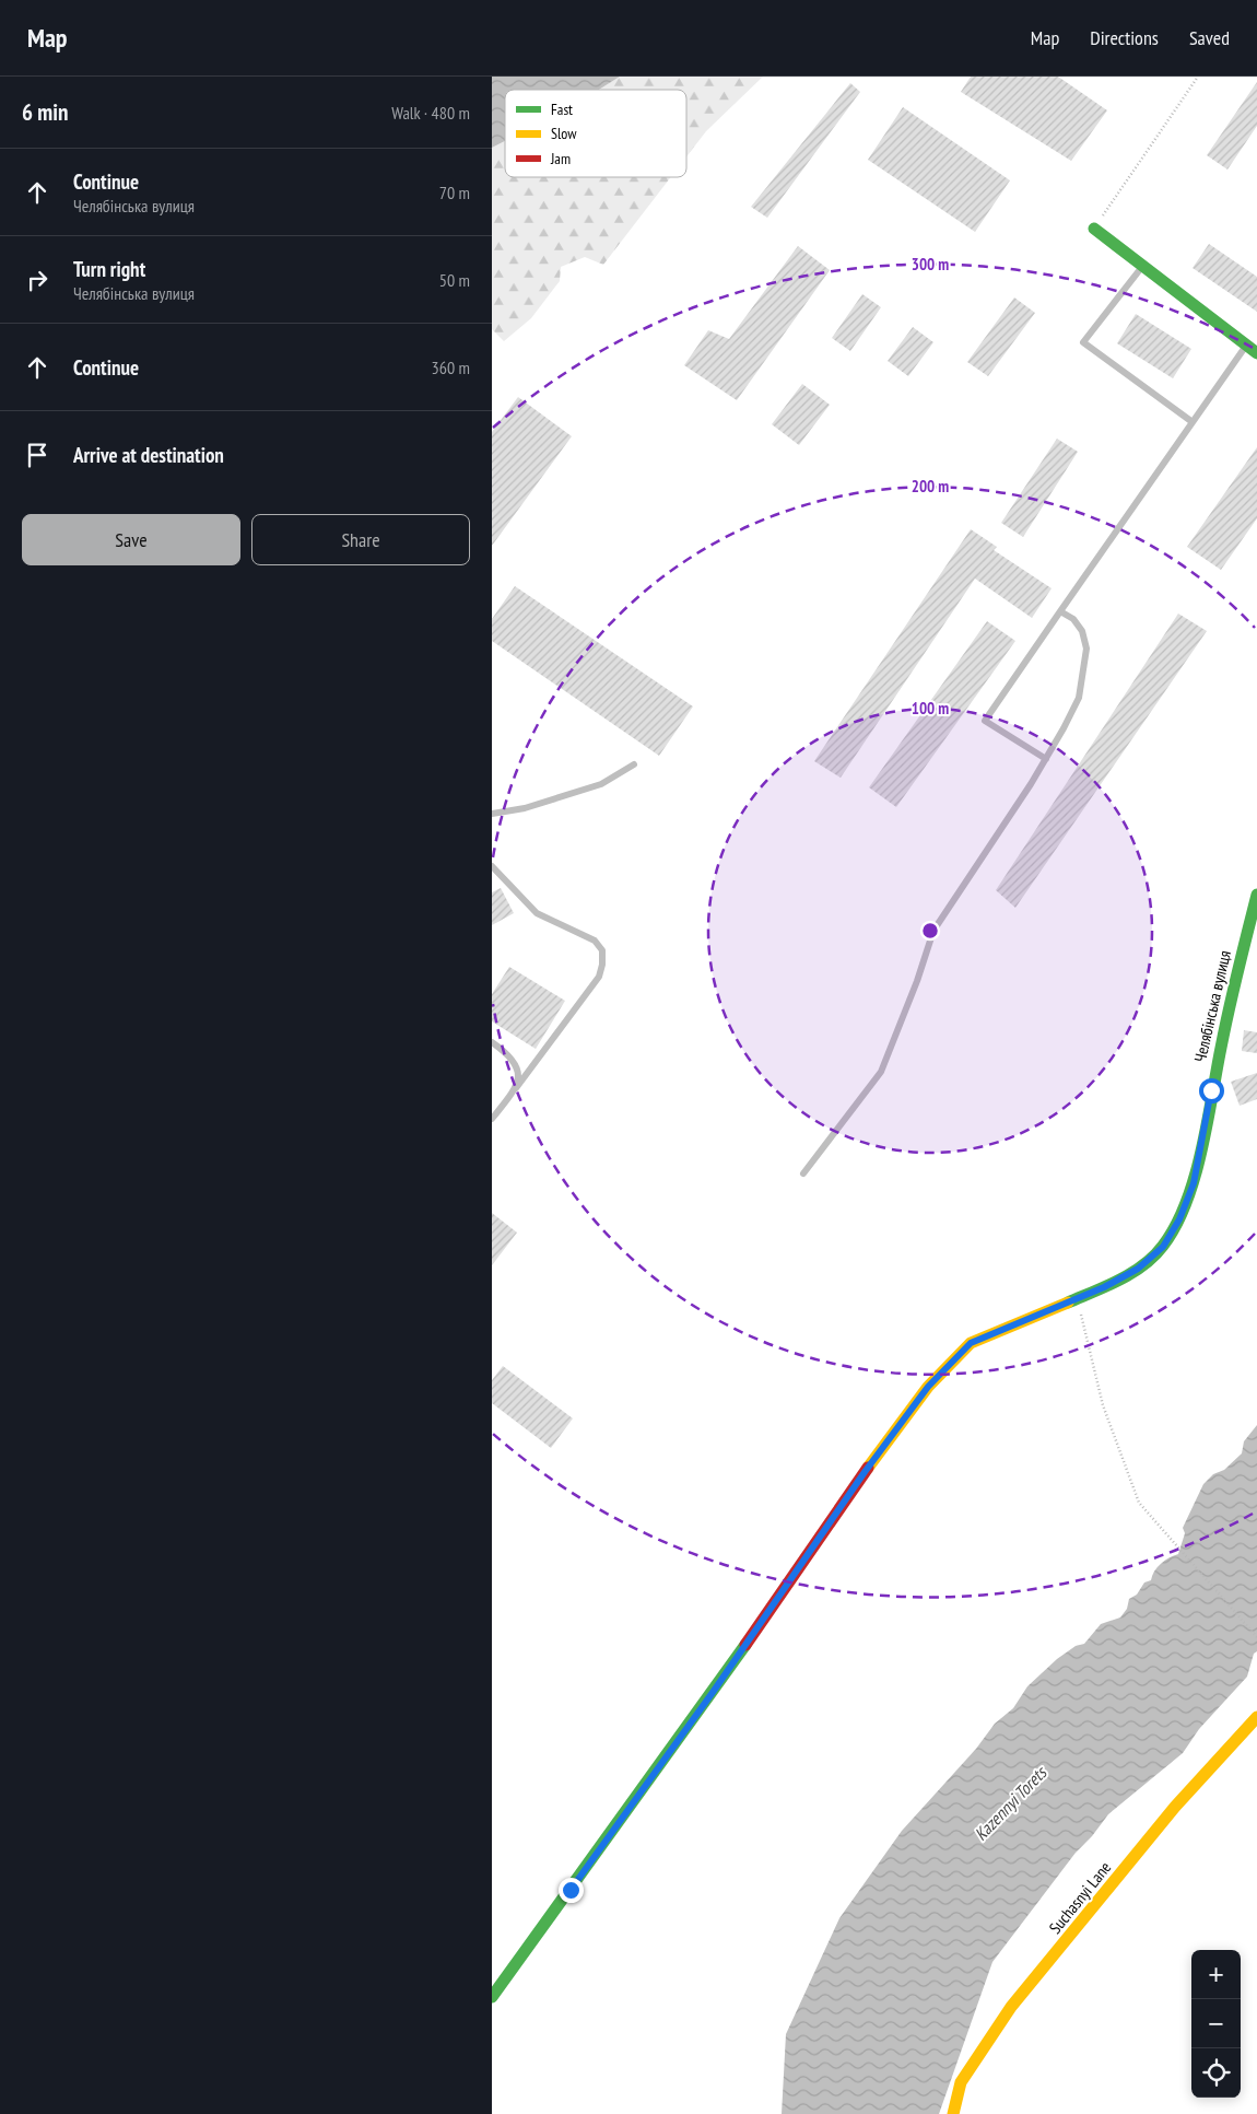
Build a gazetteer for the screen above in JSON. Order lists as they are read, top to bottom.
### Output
{
  "streets": {
    "street": ["Челябінська вулиця", "Suchasnyi Lane"]
  },
  "water": ["Kazennyi Torets"],
  "legend": ["Fast", "Slow", "Jam"],
  "page": {
    "header": "Map",
    "nav": ["Map", "Directions", "Saved"],
    "heading": ["6 min", "Walk · 480 m"],
    "list": [
      ["Continue", "Челябінська вулиця", "70 m"],
      ["Turn right", "Челябінська вулиця", "50 m"],
      ["Continue", "360 m"],
      "Arrive at destination"
    ],
    "buttons": ["Save", "Share"],
    "map_buttons": ["+", "−"]
  },
  "rings": ["300 m", "200 m", "100 m"]
}
